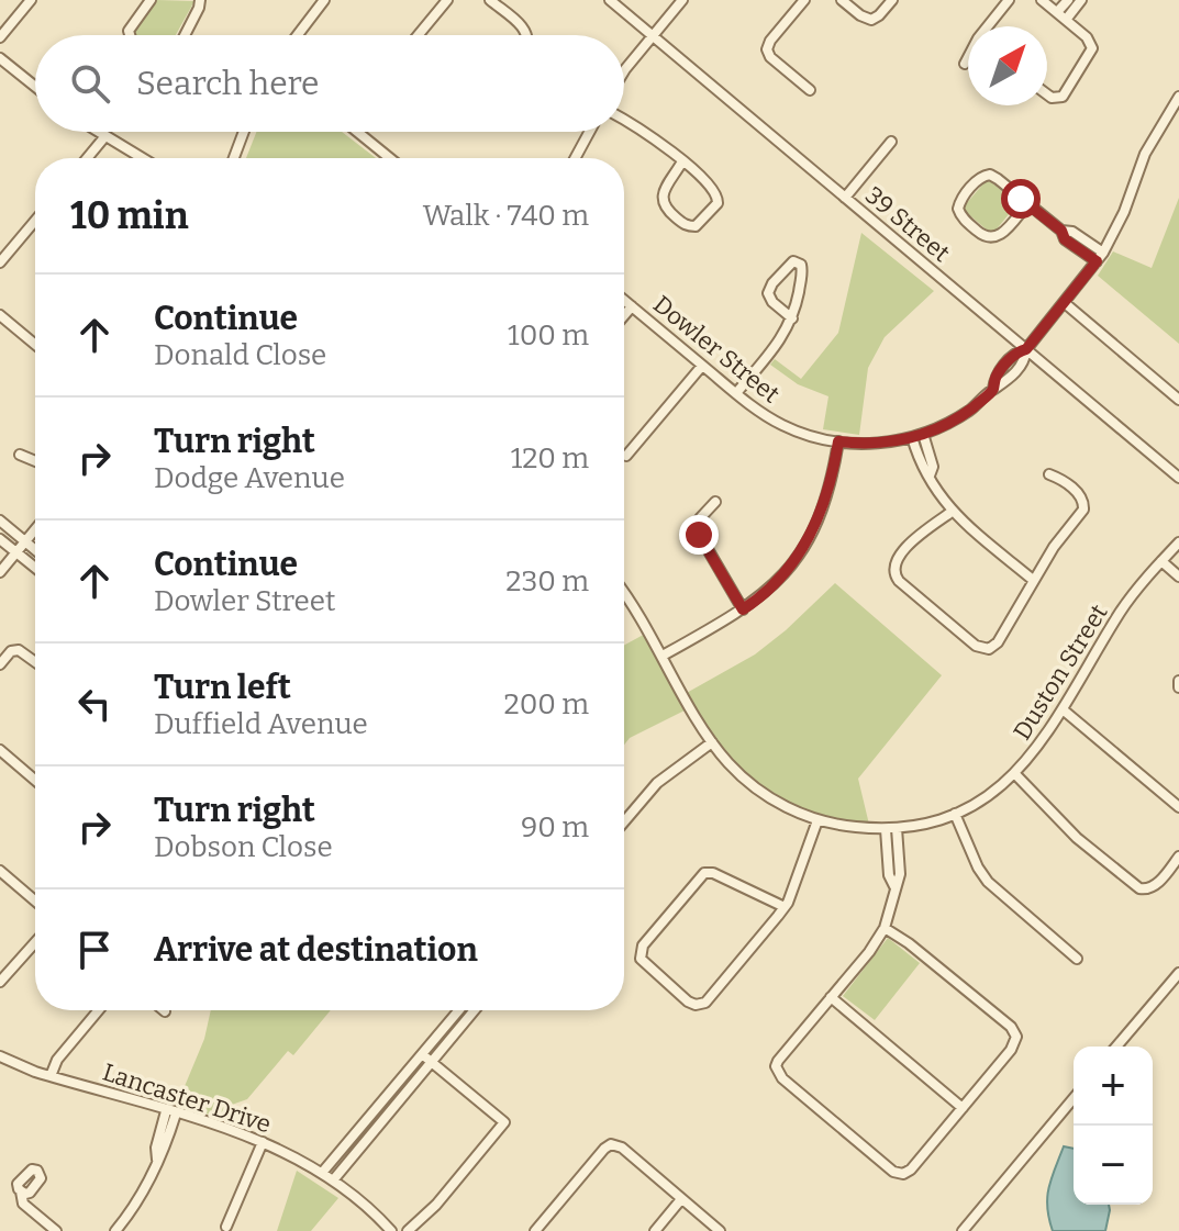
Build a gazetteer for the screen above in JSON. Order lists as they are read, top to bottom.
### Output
{
  "streets": {
    "street": [
      "39 Street",
      "Dowler Street",
      "Duston Street",
      "Lancaster Drive"
    ]
  },
  "crossings": [
    ["39 Street", "Dowler Street"]
  ],
  "north": "top right",
  "page": {
    "search": "Search here",
    "heading": ["10 min", "Walk · 740 m"],
    "list": [
      ["Continue", "Donald Close", "100 m"],
      ["Turn right", "Dodge Avenue", "120 m"],
      ["Continue", "Dowler Street", "230 m"],
      ["Turn left", "Duffield Avenue", "200 m"],
      ["Turn right", "Dobson Close", "90 m"],
      "Arrive at destination"
    ],
    "map_buttons": ["+", "−"]
  }
}
